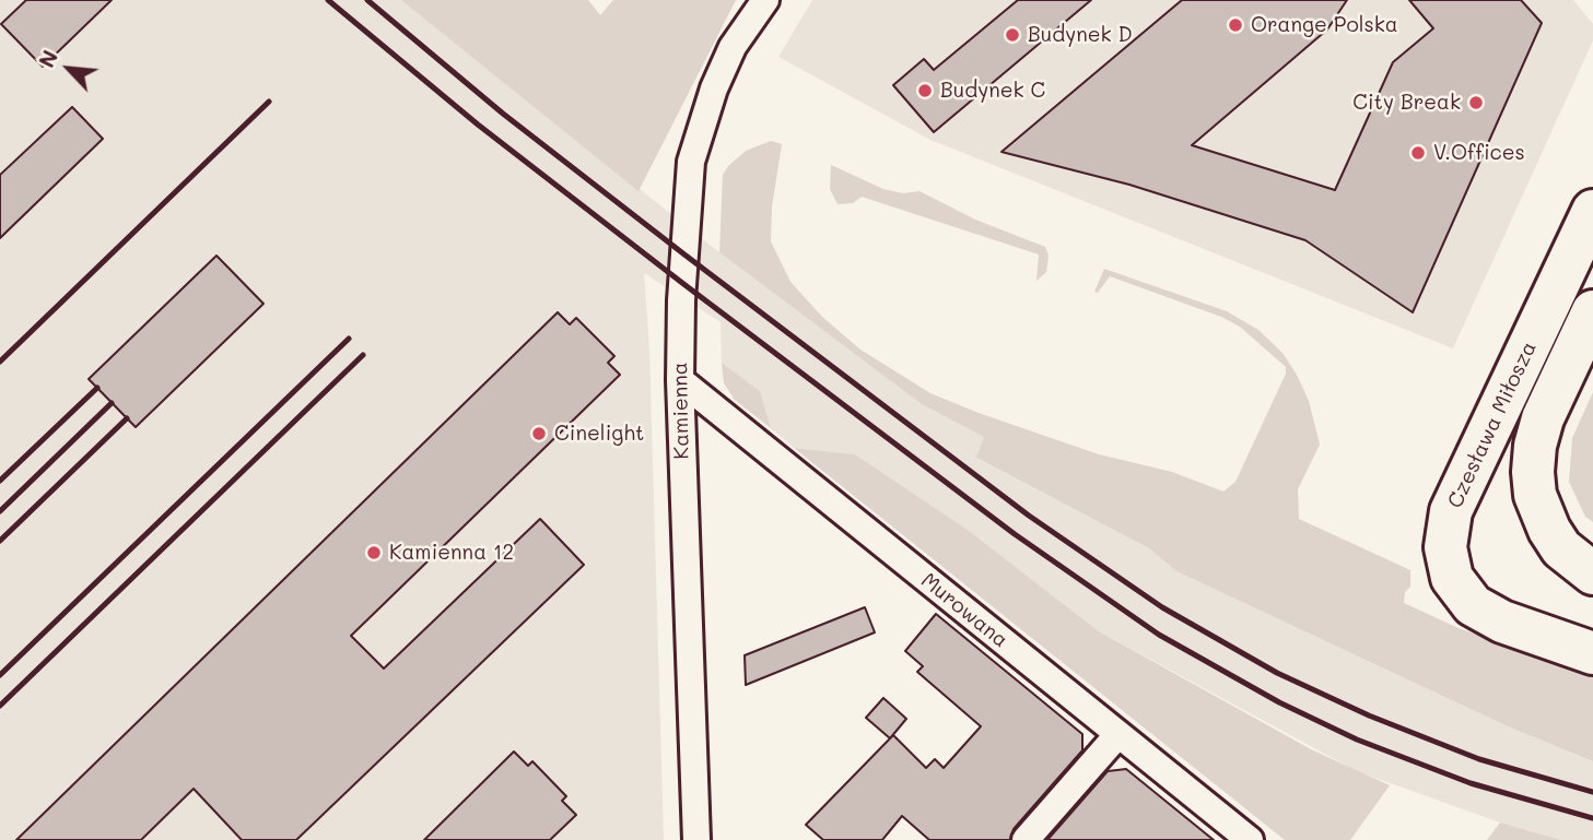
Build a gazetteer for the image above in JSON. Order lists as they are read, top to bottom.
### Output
{
  "streets": {
    "main road": ["Czesława Miłosza"],
    "street": ["Kamienna", "Murowana"]
  },
  "crossings": [
    ["Kamienna", "Murowana"]
  ],
  "places": [
    "Orange Polska",
    "Budynek D",
    "Budynek C",
    "City Break",
    "V.Offices",
    "Cinelight",
    "Kamienna 12"
  ],
  "north": "top left"
}
